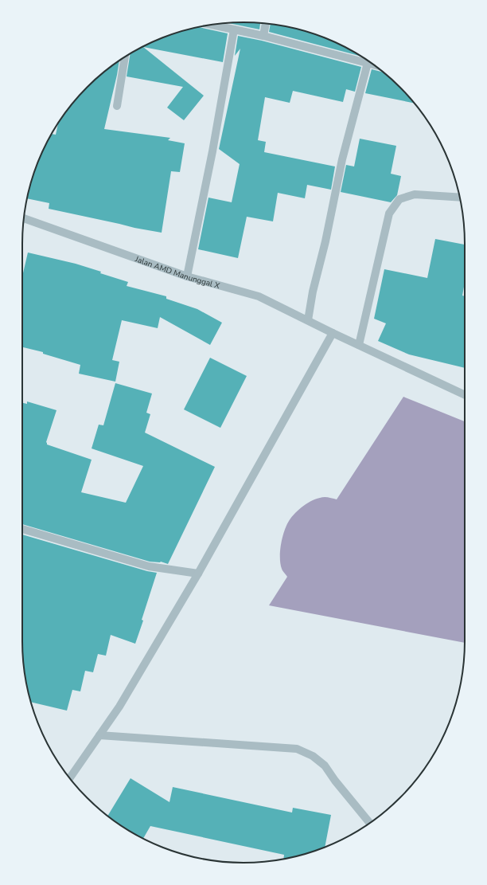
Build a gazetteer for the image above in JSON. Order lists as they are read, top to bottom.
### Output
{
  "streets": {
    "street": ["Jalan AMD Manunggal X"]
  }
}
